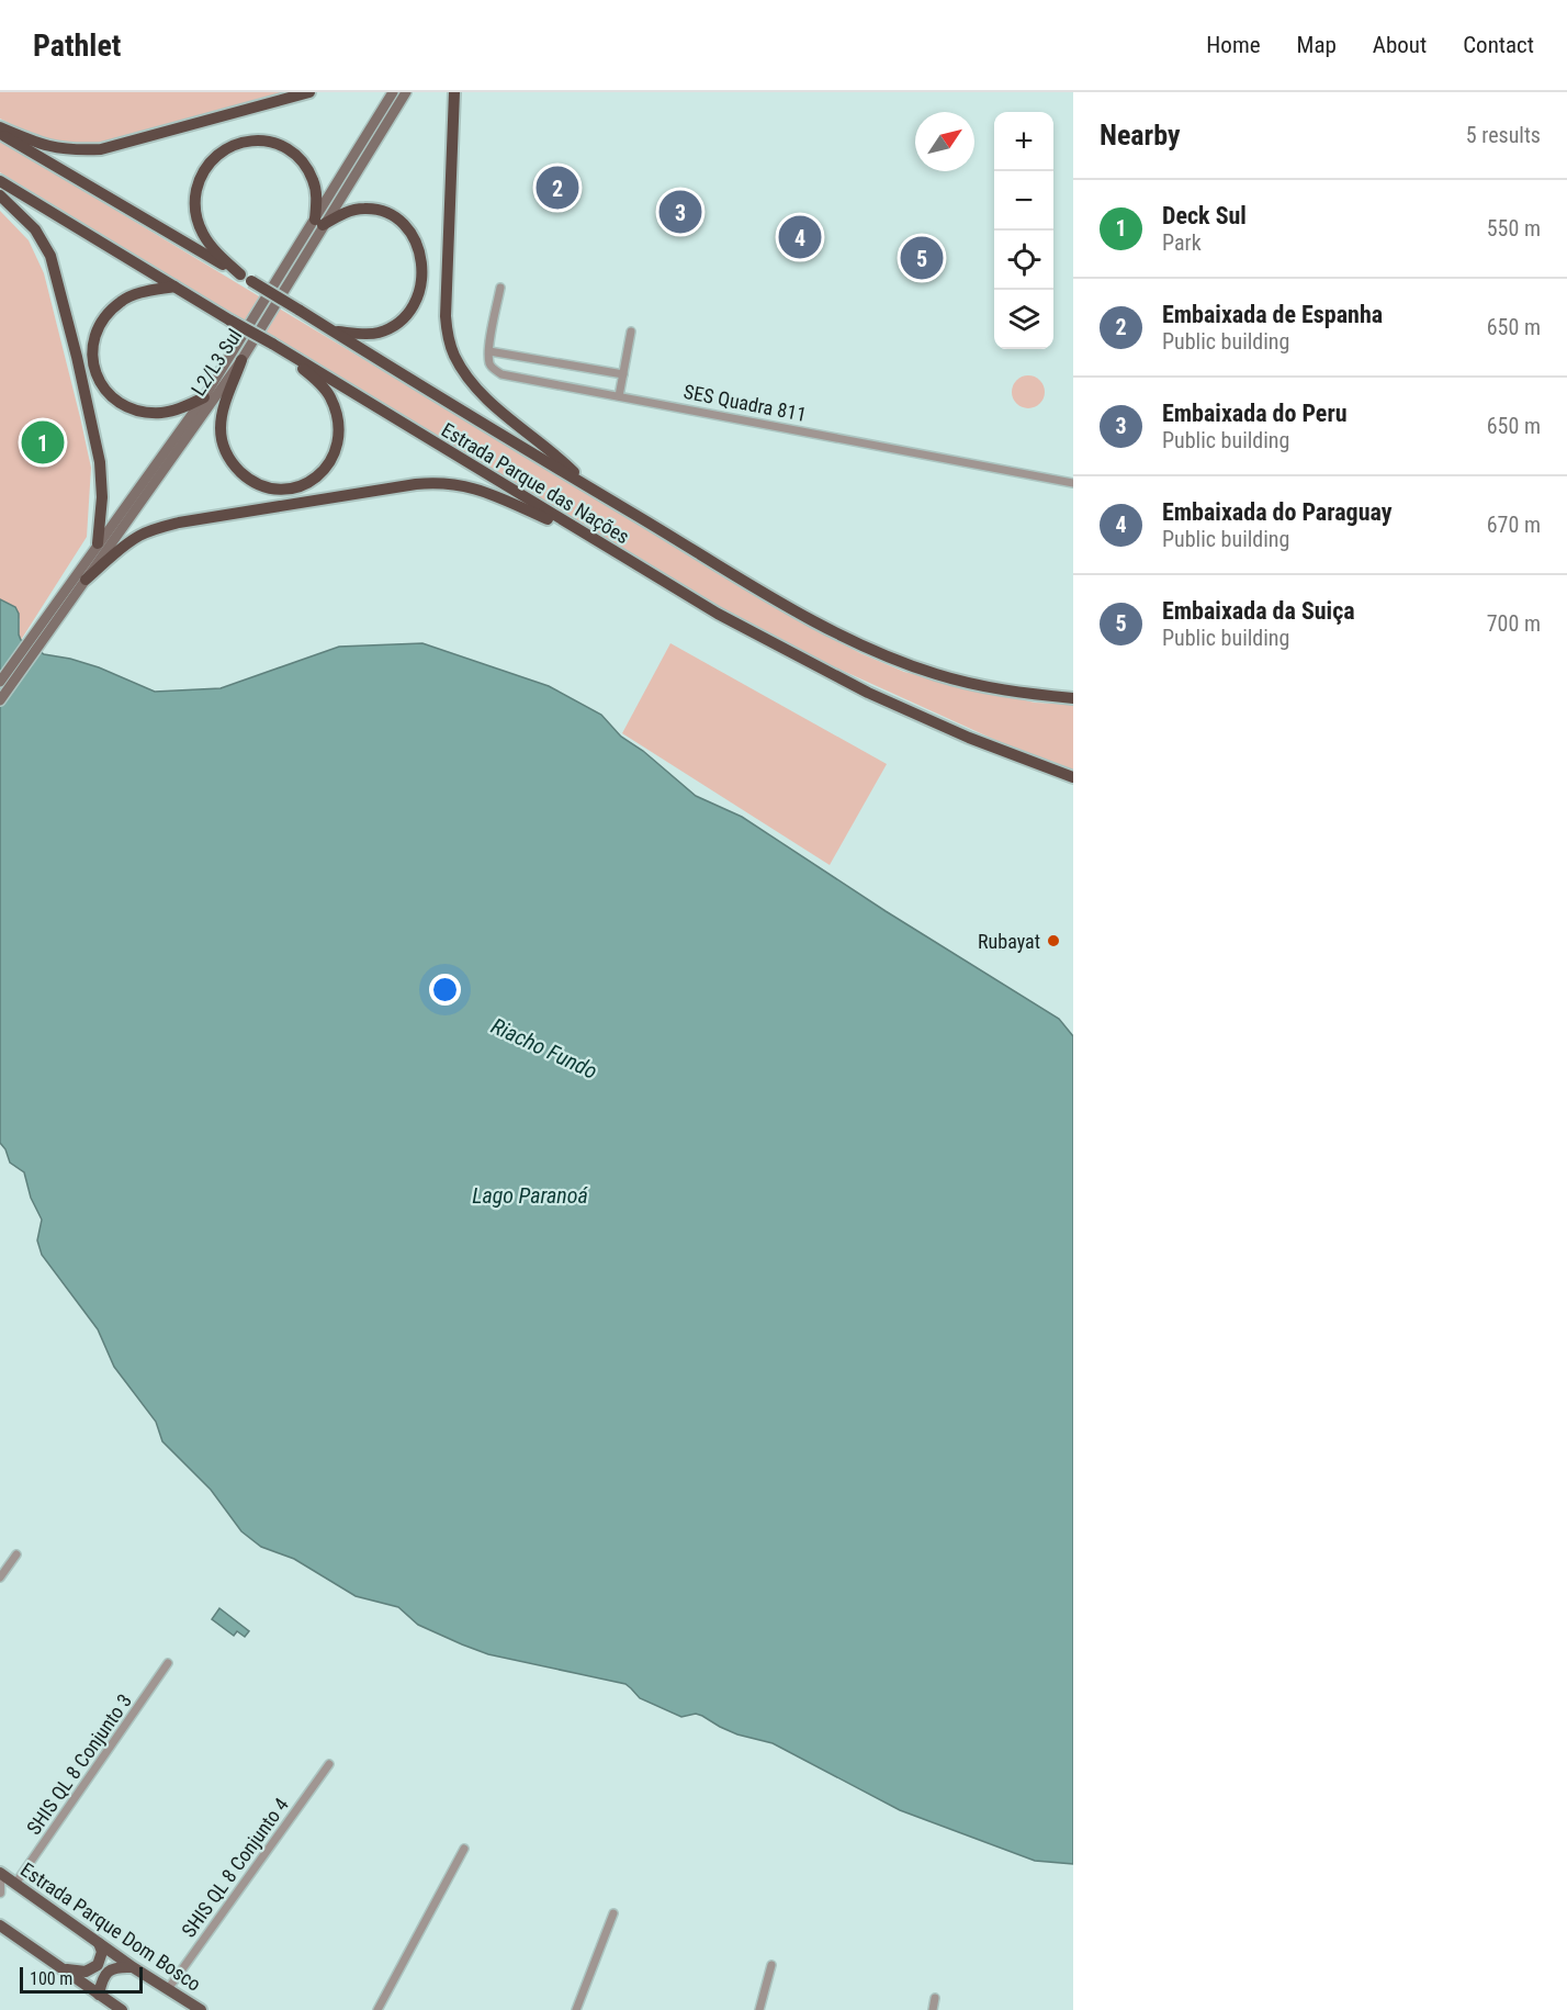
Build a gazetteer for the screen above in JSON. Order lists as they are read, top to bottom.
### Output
{
  "streets": {
    "highway": ["Estrada Parque das Nações"],
    "main road": ["L2/L3 Sul", "Estrada Parque Dom Bosco"],
    "street": ["SES Quadra 811", "SHIS QL 8 Conjunto 3", "SHIS QL 8 Conjunto 4"]
  },
  "crossings": [
    ["SHIS QL 8 Conjunto 3", "Estrada Parque Dom Bosco"],
    ["SHIS QL 8 Conjunto 4", "Estrada Parque Dom Bosco"]
  ],
  "water": ["Riacho Fundo", "Lago Paranoá"],
  "places": ["Rubayat"],
  "scale_bar": "100 m",
  "north": "top right",
  "page": {
    "header": "Pathlet",
    "nav": [
      "Home",
      "Map",
      "About",
      "Contact"
    ],
    "heading": ["Nearby", "5 results"],
    "map_buttons": ["+", "−"],
    "pins": [
      "2",
      "3",
      "4",
      "5",
      "1"
    ],
    "list": [
      {
        "mark": "1",
        "name": "Deck Sul",
        "note": "Park",
        "value": "550 m"
      },
      {
        "mark": "2",
        "name": "Embaixada de Espanha",
        "note": "Public building",
        "value": "650 m"
      },
      {
        "mark": "3",
        "name": "Embaixada do Peru",
        "note": "Public building",
        "value": "650 m"
      },
      {
        "mark": "4",
        "name": "Embaixada do Paraguay",
        "note": "Public building",
        "value": "670 m"
      },
      {
        "mark": "5",
        "name": "Embaixada da Suiça",
        "note": "Public building",
        "value": "700 m"
      }
    ],
    "scale": "100 m"
  }
}
